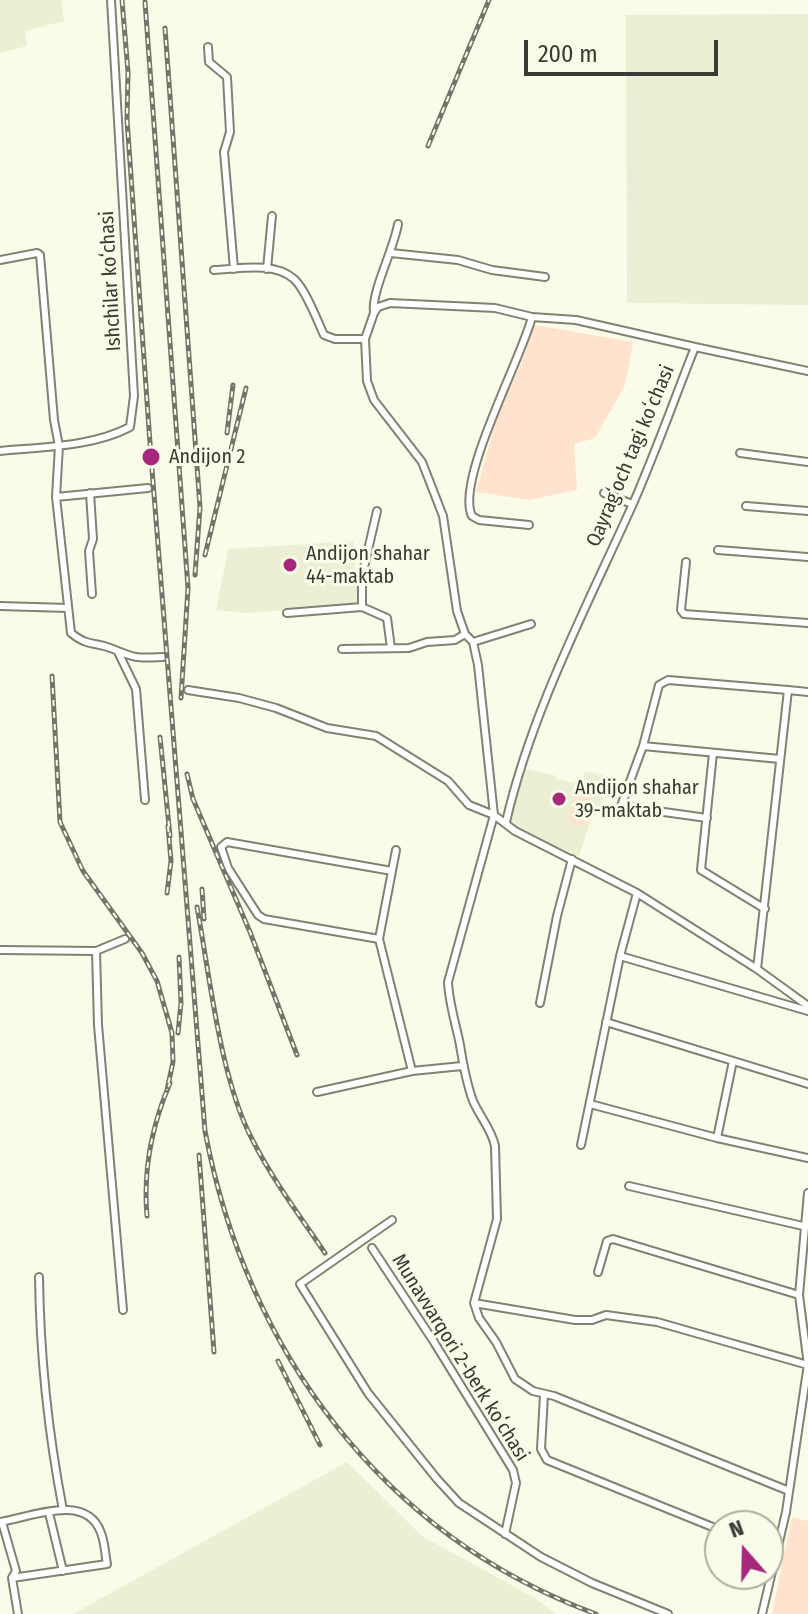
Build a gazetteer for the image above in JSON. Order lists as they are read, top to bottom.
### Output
{
  "streets": {
    "street": ["Ishchilar koʻchasi", "Qayragʻoch tagi koʻchasi", "Munavvarqori 2-berk koʻchasi"]
  },
  "places": ["Andijon 2", "Andijon shahar 44-maktab", "Andijon shahar 39-maktab"],
  "scale_bar": "200 m",
  "north": "top"
}
